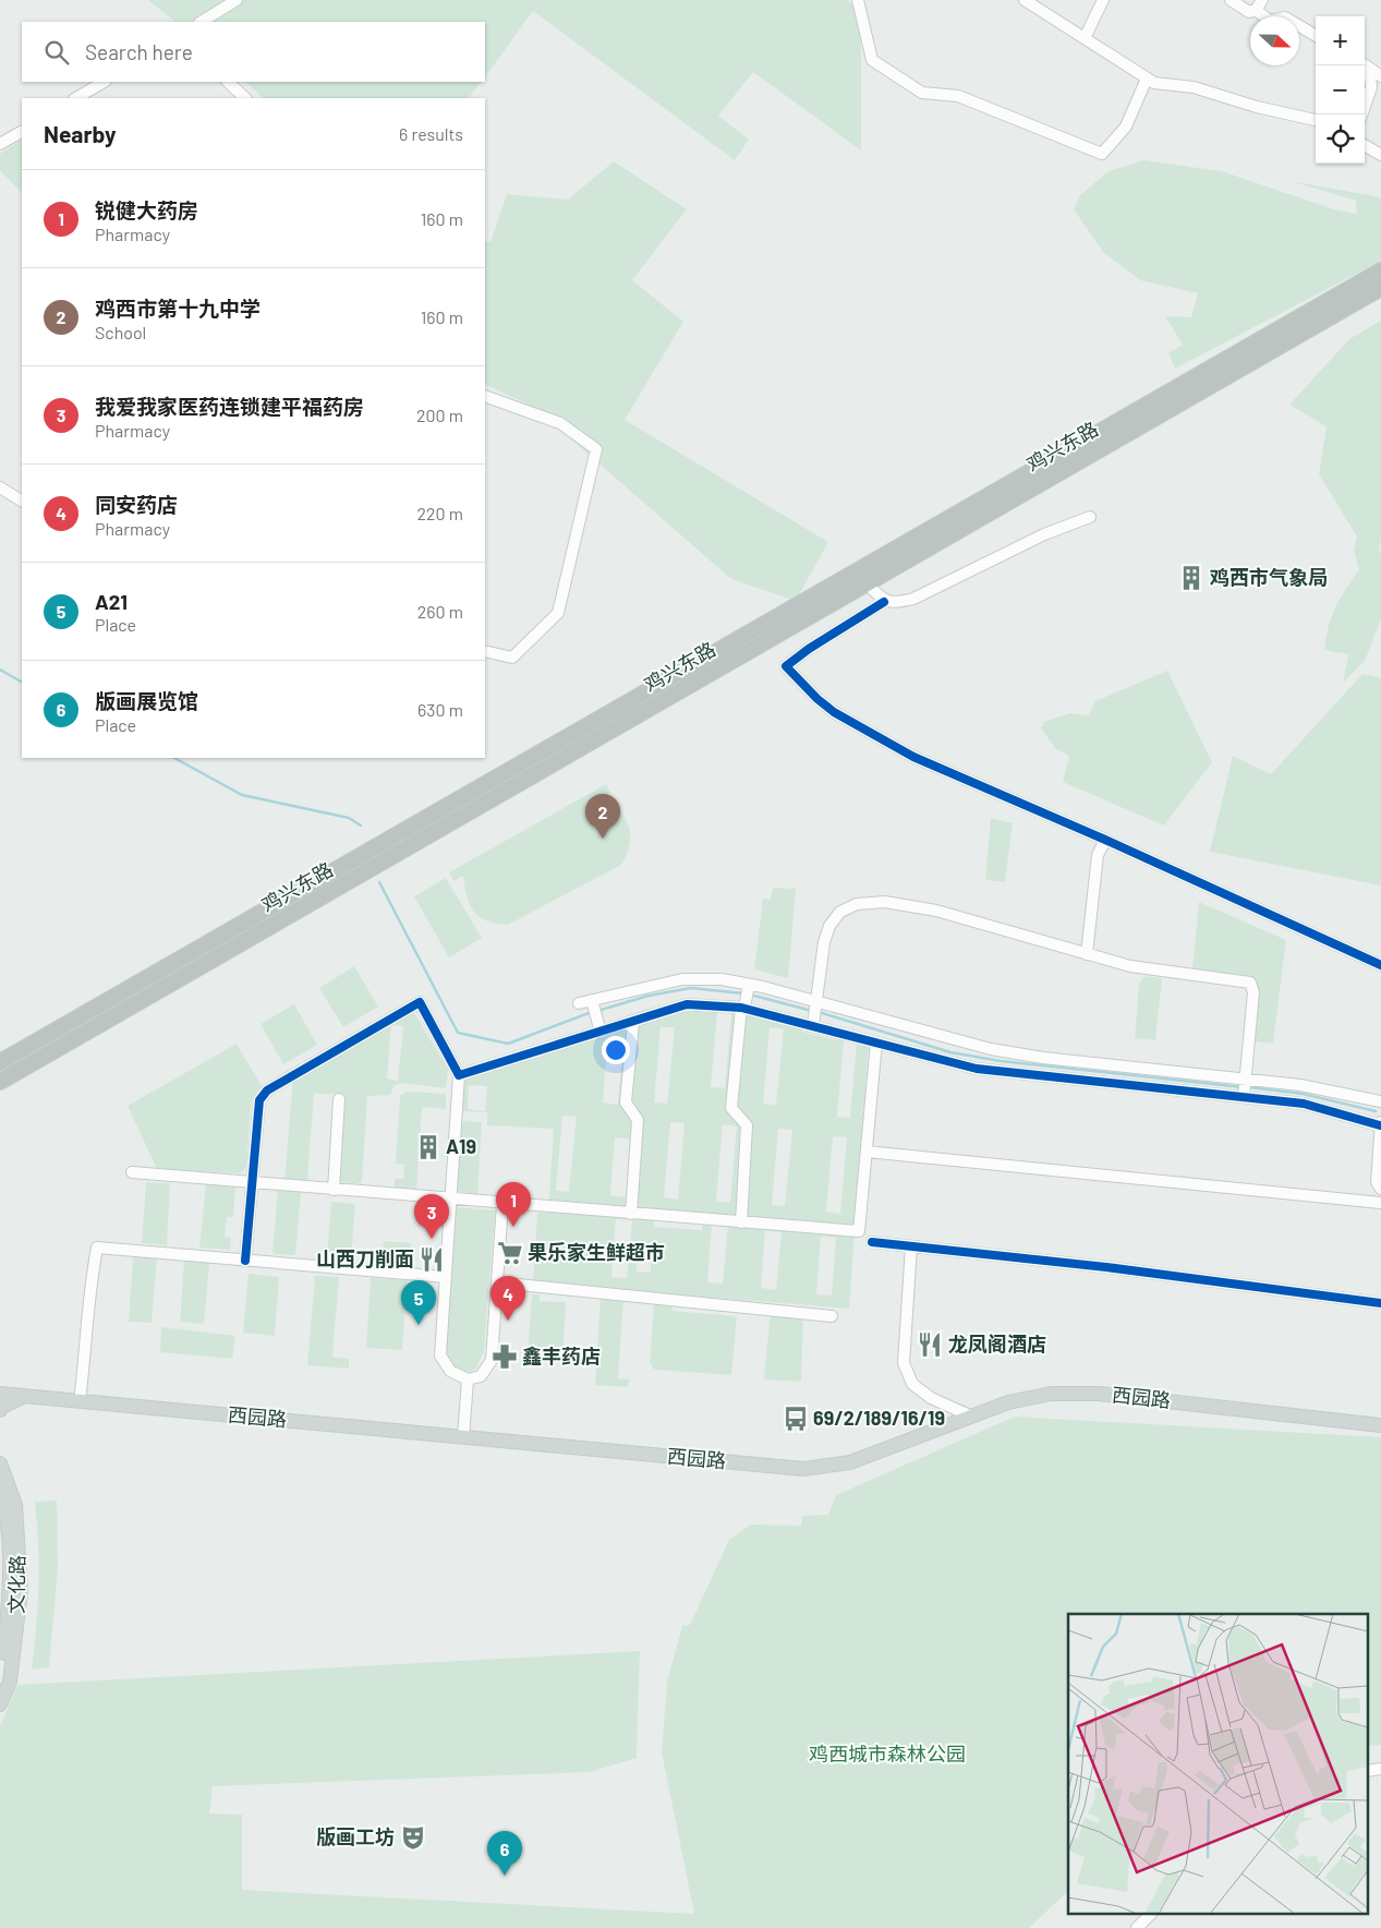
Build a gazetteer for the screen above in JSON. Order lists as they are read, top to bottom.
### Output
{
  "streets": {
    "highway": ["鸡兴东路"],
    "main road": ["西园路", "文化路"]
  },
  "parks": ["鸡西城市森林公园"],
  "places": {
    "building": ["鸡西市气象局", "A19"],
    "supermarket": ["果乐家生鲜超市"],
    "restaurant": ["山西刀削面", "龙凤阁酒店"],
    "pharmacy": ["鑫丰药店"],
    "bus stop": ["69/2/189/16/19"],
    "theatre": ["版画工坊"]
  },
  "north": "right",
  "page": {
    "map_buttons": ["+", "−"],
    "search": "Search here",
    "heading": ["Nearby", "6 results"],
    "list": [
      {
        "mark": "1",
        "name": "锐健大药房",
        "note": "Pharmacy",
        "value": "160 m"
      },
      {
        "mark": "2",
        "name": "鸡西市第十九中学",
        "note": "School",
        "value": "160 m"
      },
      {
        "mark": "3",
        "name": "我爱我家医药连锁建平福药房",
        "note": "Pharmacy",
        "value": "200 m"
      },
      {
        "mark": "4",
        "name": "同安药店",
        "note": "Pharmacy",
        "value": "220 m"
      },
      {
        "mark": "5",
        "name": "A21",
        "note": "Place",
        "value": "260 m"
      },
      {
        "mark": "6",
        "name": "版画展览馆",
        "note": "Place",
        "value": "630 m"
      }
    ],
    "pins": [
      "2",
      "1",
      "3",
      "4",
      "5",
      "6"
    ]
  }
}
